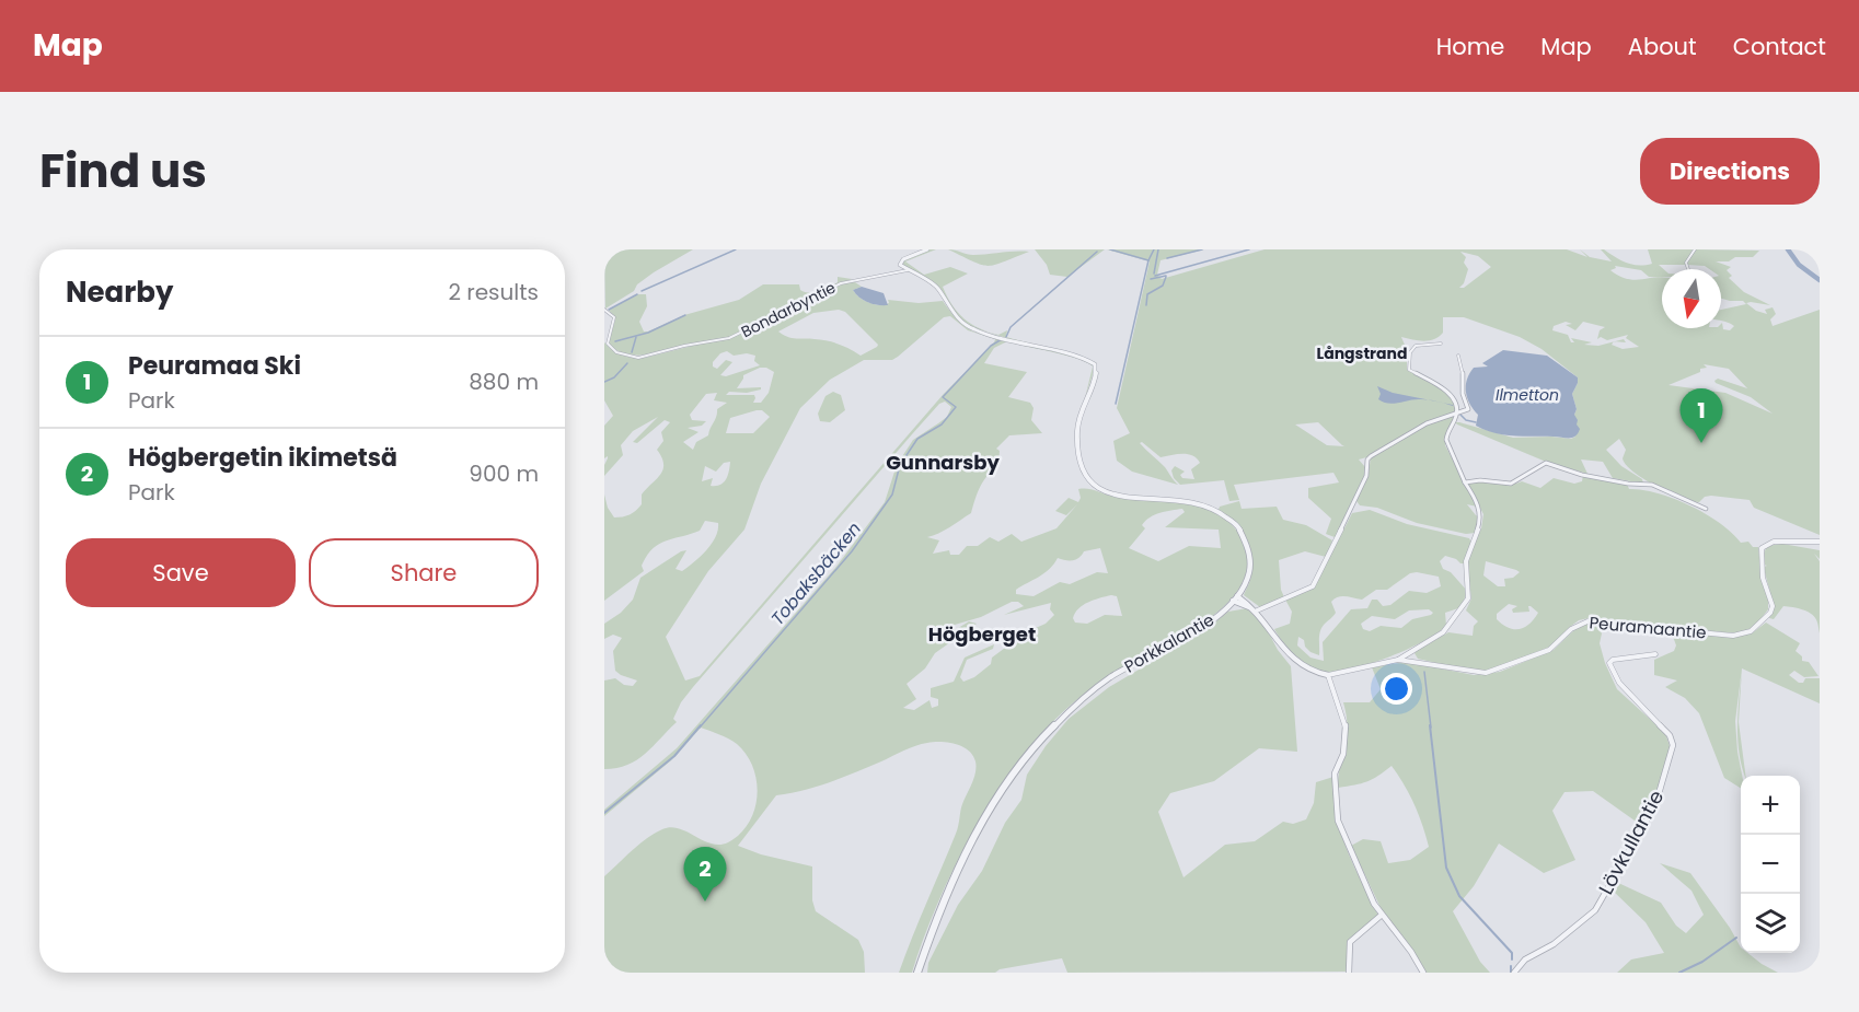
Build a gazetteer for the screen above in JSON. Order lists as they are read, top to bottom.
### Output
{
  "streets": {
    "street": [
      "Bondarbyntie",
      "Peuramaantie",
      "Porkkalantie",
      "Lövkullantie"
    ]
  },
  "crossings": [
    ["Bondarbyntie", "Porkkalantie"]
  ],
  "districts": ["Långstrand", "Gunnarsby", "Högberget"],
  "water": ["Ilmetton", "Tobaksbäcken"],
  "north": "bottom",
  "page": {
    "header": "Map",
    "nav": [
      "Home",
      "Map",
      "About",
      "Contact"
    ],
    "title": "Find us",
    "buttons": [
      "Directions",
      ["Save", "Share"]
    ],
    "heading": ["Nearby", "2 results"],
    "list": [
      {
        "mark": "1",
        "name": "Peuramaa Ski",
        "note": "Park",
        "value": "880 m"
      },
      {
        "mark": "2",
        "name": "Högbergetin ikimetsä",
        "note": "Park",
        "value": "900 m"
      }
    ],
    "pins": ["1", "2"],
    "map_buttons": ["+", "−"]
  }
}
